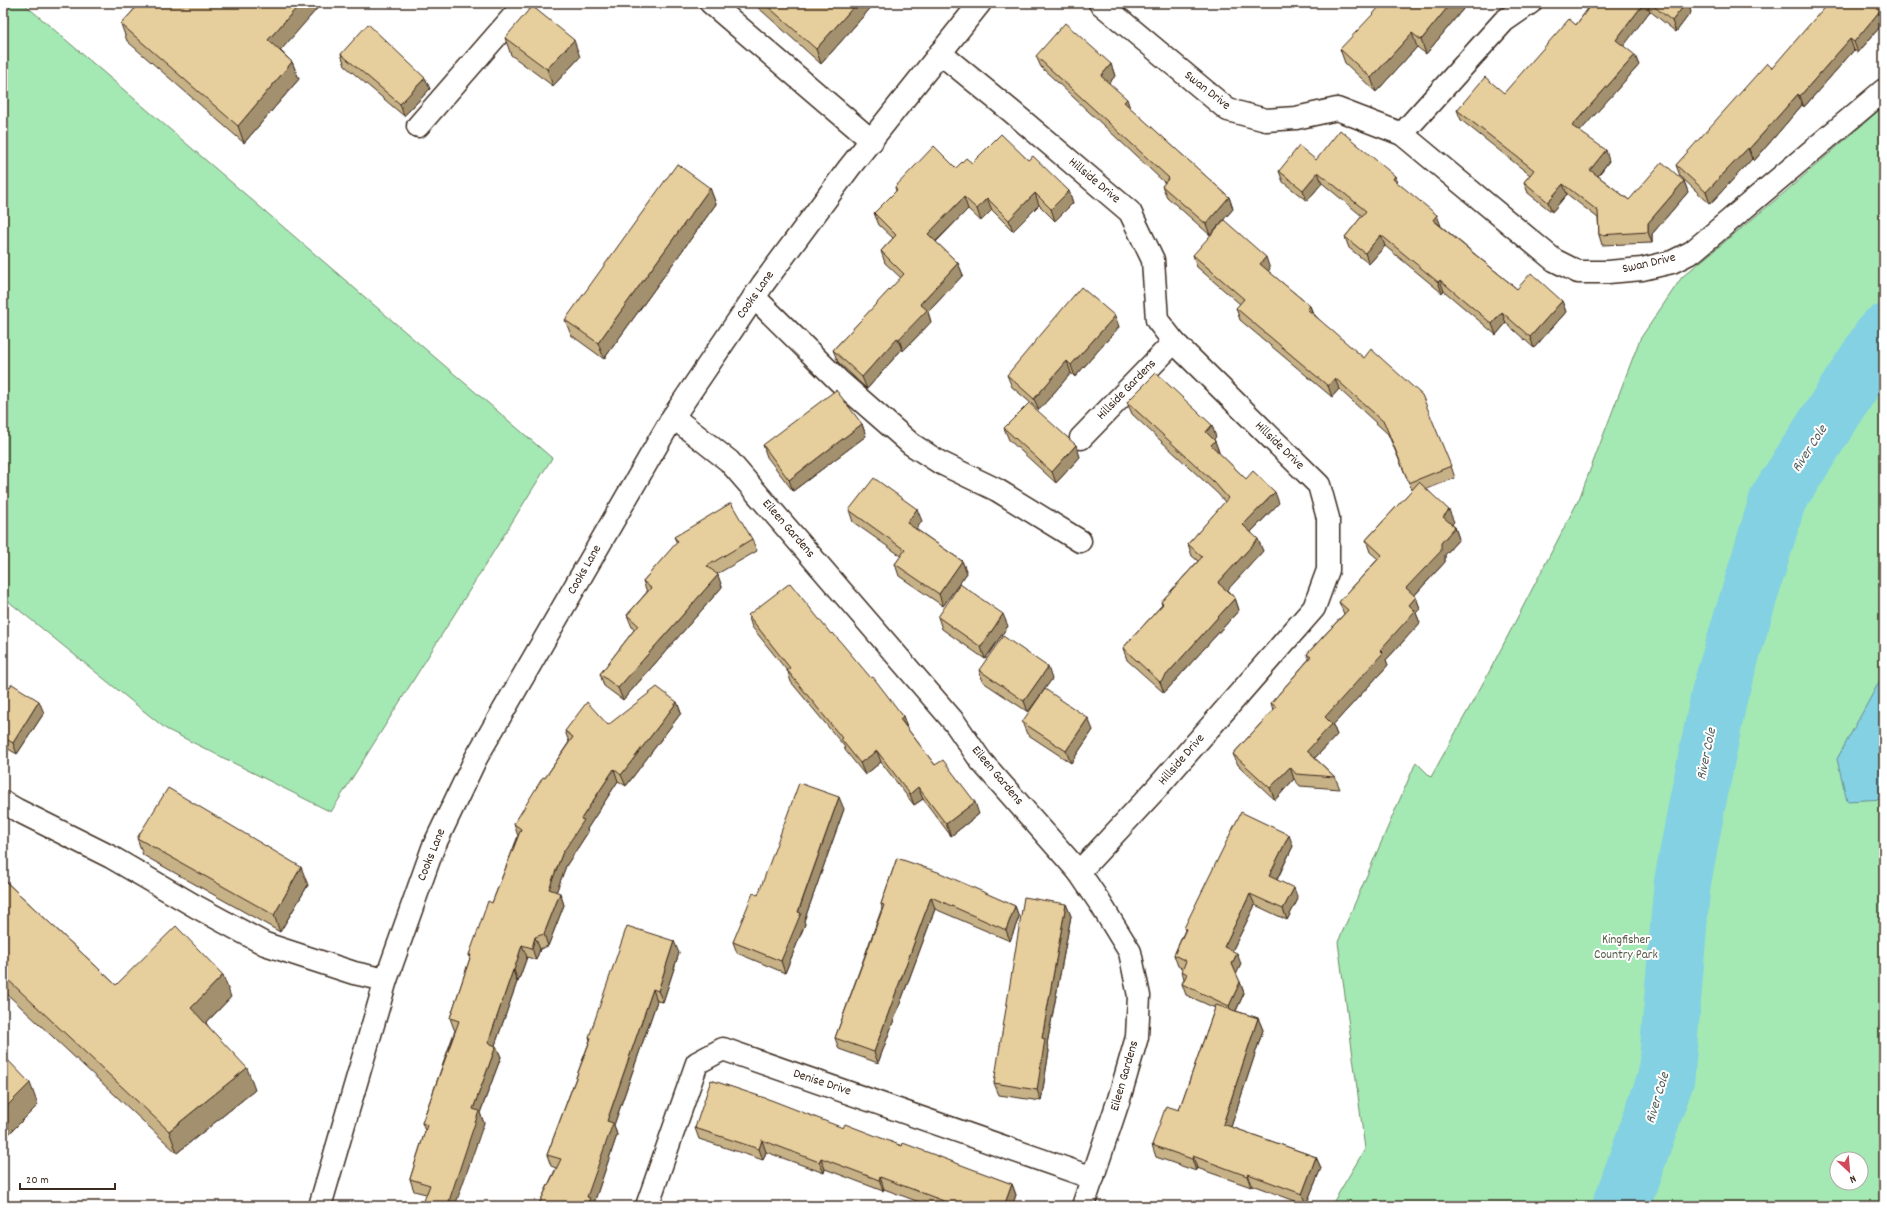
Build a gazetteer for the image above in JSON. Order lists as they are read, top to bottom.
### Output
{
  "streets": {
    "street": [
      "Swan Drive",
      "Hillside Drive",
      "Cooks Lane",
      "Hillside Gardens",
      "Eileen Gardens",
      "Denise Drive"
    ]
  },
  "crossings": [
    ["Hillside Drive", "Cooks Lane"],
    ["Hillside Drive", "Hillside Gardens"],
    ["Hillside Drive", "Eileen Gardens"],
    ["Cooks Lane", "Eileen Gardens"],
    ["Eileen Gardens", "Denise Drive"]
  ],
  "water": ["River Cole"],
  "parks": ["Kingfisher Country Park"],
  "scale_bar": "20 m",
  "north": "bottom right"
}
